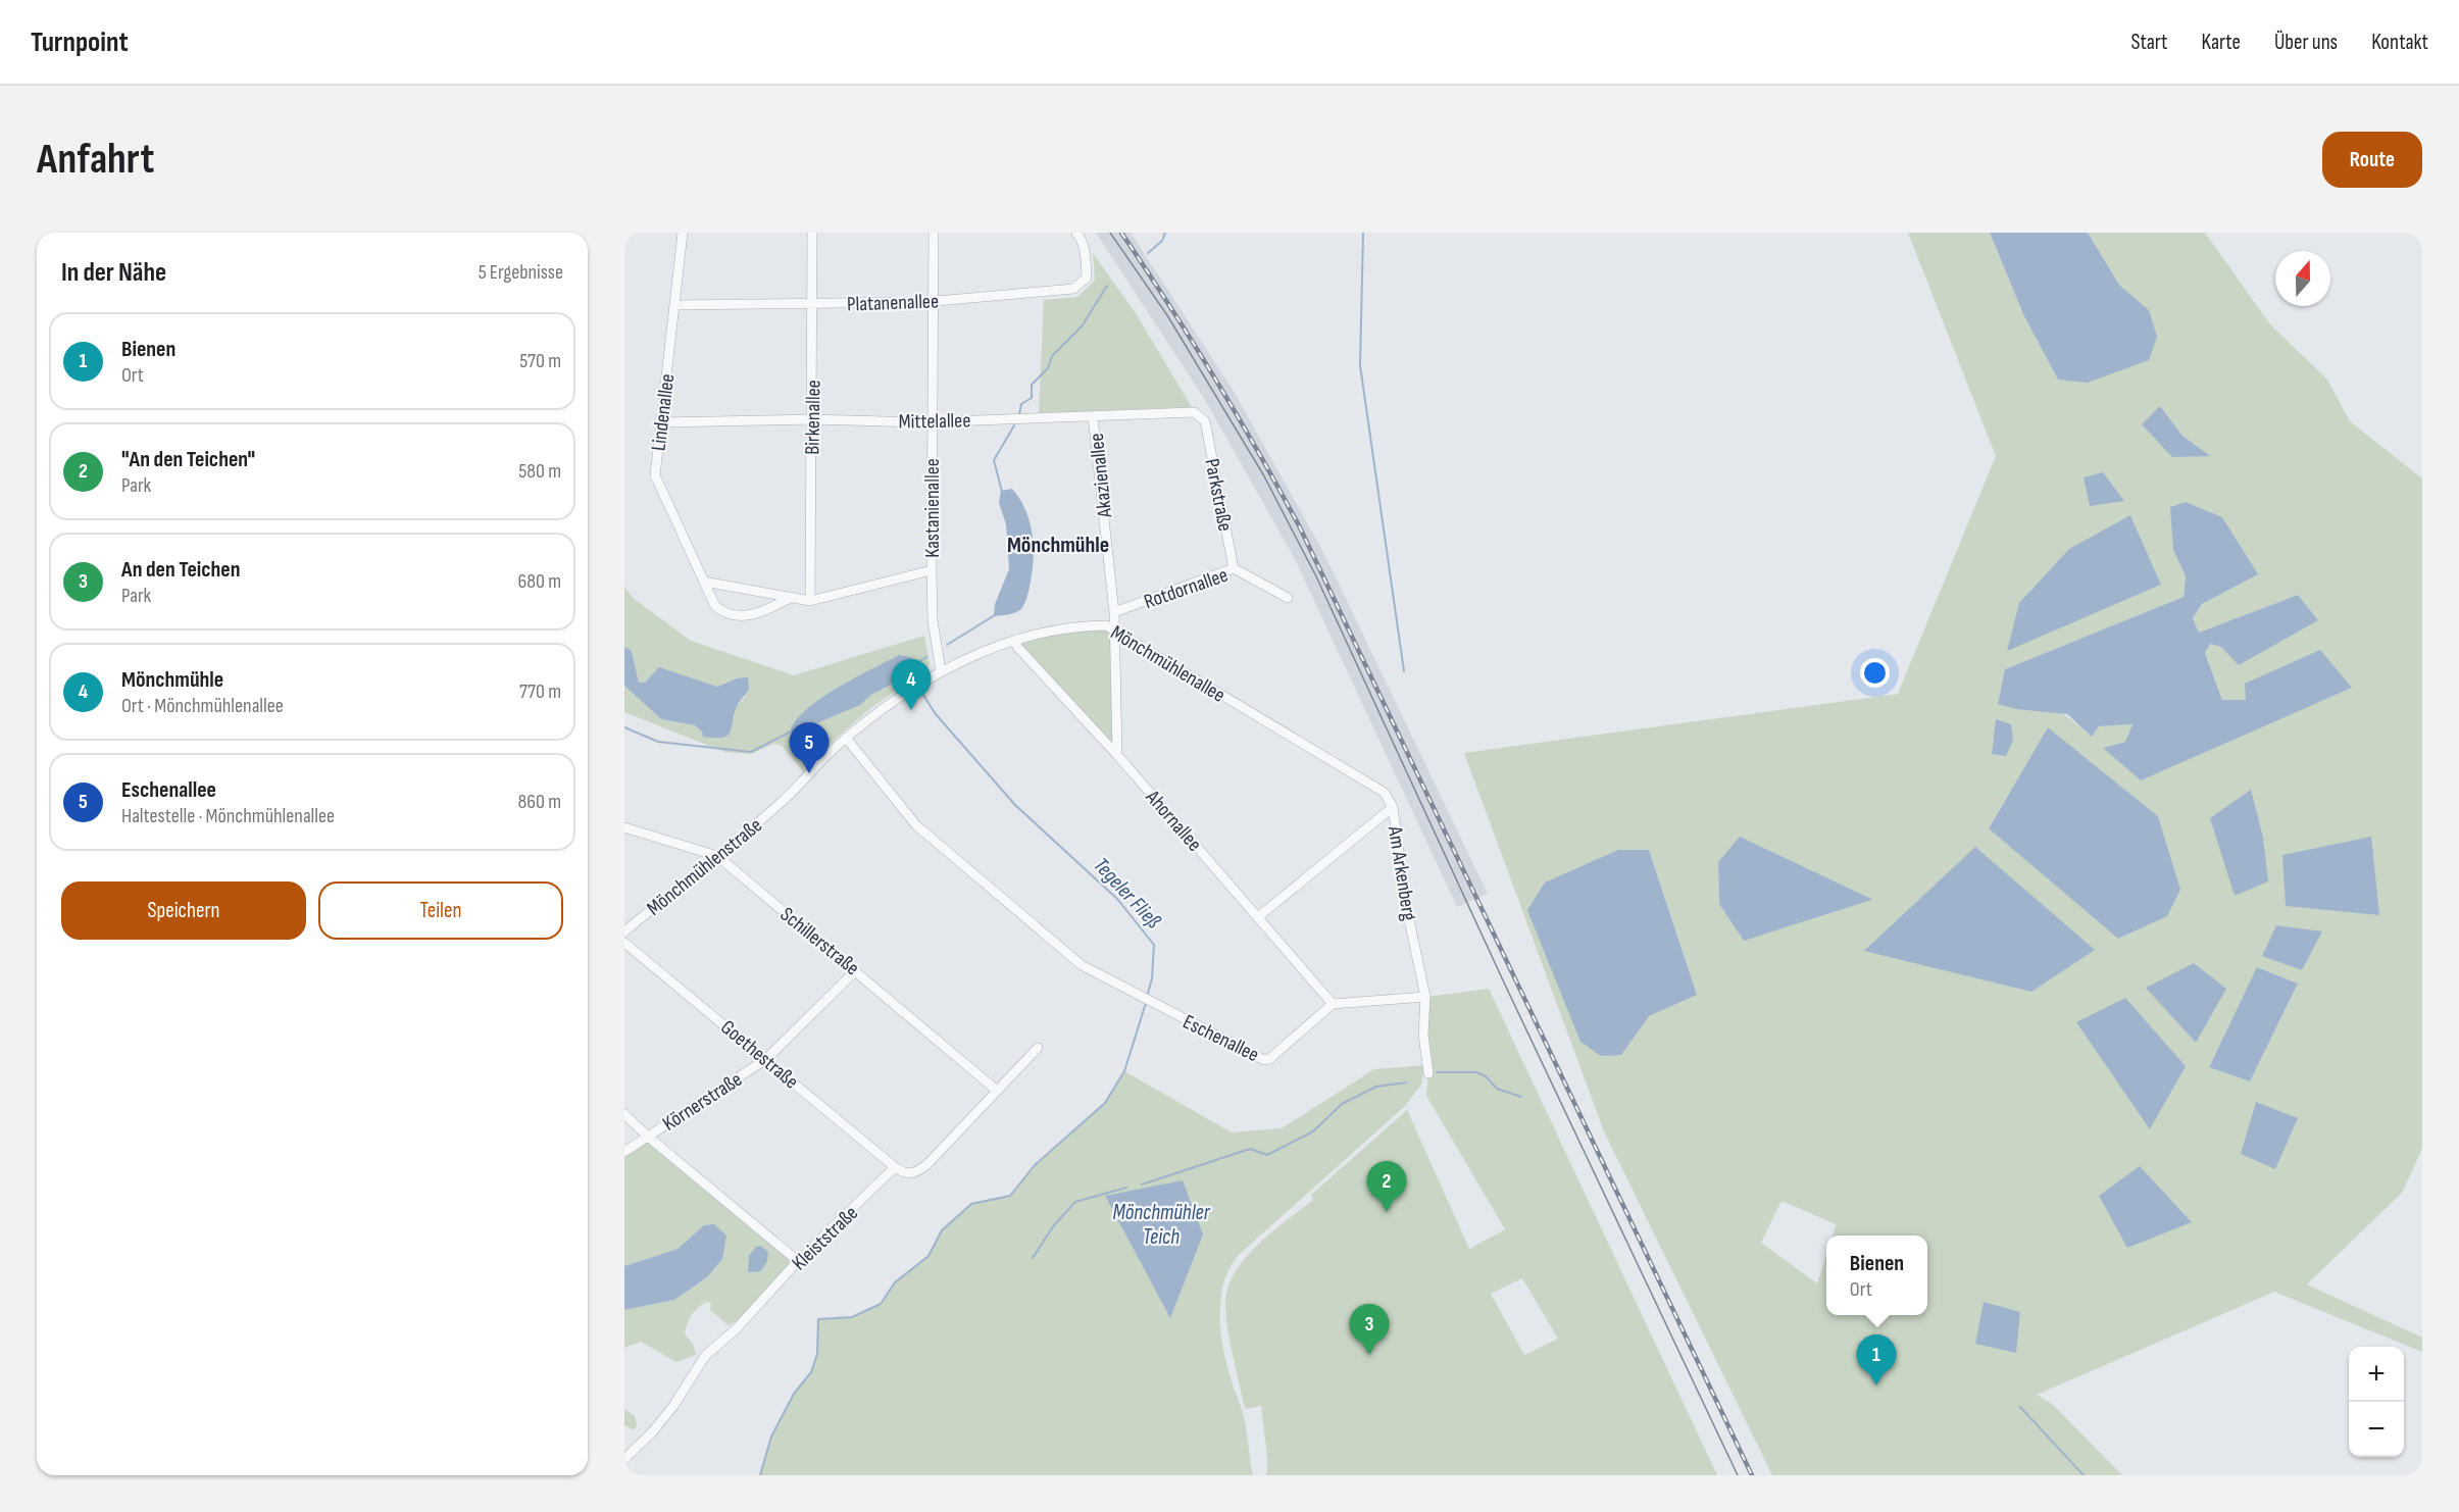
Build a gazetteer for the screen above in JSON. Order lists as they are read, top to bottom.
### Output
{
  "streets": {
    "street": [
      "Platanenallee",
      "Lindenallee",
      "Birkenallee",
      "Mittelallee",
      "Akazienallee",
      "Parkstraße",
      "Kastanienallee",
      "Rotdornallee",
      "Mönchmühlenallee",
      "Ahornallee",
      "Mönchmühlenstraße",
      "Am Arkenberg",
      "Schillerstraße",
      "Eschenallee",
      "Goethestraße",
      "Körnerstraße",
      "Kleiststraße"
    ]
  },
  "crossings": [
    ["Platanenallee", "Lindenallee"],
    ["Platanenallee", "Birkenallee"],
    ["Platanenallee", "Kastanienallee"],
    ["Lindenallee", "Mittelallee"],
    ["Birkenallee", "Mittelallee"],
    ["Mittelallee", "Akazienallee"],
    ["Mittelallee", "Parkstraße"],
    ["Mittelallee", "Kastanienallee"],
    ["Akazienallee", "Rotdornallee"],
    ["Akazienallee", "Mönchmühlenallee"],
    ["Akazienallee", "Ahornallee"],
    ["Parkstraße", "Rotdornallee"],
    ["Kastanienallee", "Mönchmühlenallee"],
    ["Mönchmühlenallee", "Ahornallee"],
    ["Mönchmühlenallee", "Mönchmühlenstraße"],
    ["Mönchmühlenallee", "Am Arkenberg"],
    ["Mönchmühlenallee", "Eschenallee"],
    ["Ahornallee", "Am Arkenberg"],
    ["Ahornallee", "Eschenallee"],
    ["Mönchmühlenstraße", "Schillerstraße"],
    ["Schillerstraße", "Körnerstraße"],
    ["Goethestraße", "Körnerstraße"],
    ["Goethestraße", "Kleiststraße"]
  ],
  "districts": ["Mönchmühle"],
  "water": ["Tegeler Fließ", "Mönchmühler Teich"],
  "north": "top",
  "page": {
    "header": "Turnpoint",
    "nav": [
      "Start",
      "Karte",
      "Über uns",
      "Kontakt"
    ],
    "buttons": [
      "Route",
      ["Speichern", "Teilen"]
    ],
    "title": "Anfahrt",
    "heading": ["In der Nähe", "5 Ergebnisse"],
    "list": [
      {
        "mark": "1",
        "name": "Bienen",
        "note": "Ort",
        "value": "570 m"
      },
      {
        "mark": "2",
        "name": "\"An den Teichen\"",
        "note": "Park",
        "value": "580 m"
      },
      {
        "mark": "3",
        "name": "An den Teichen",
        "note": "Park",
        "value": "680 m"
      },
      {
        "mark": "4",
        "name": "Mönchmühle",
        "note": "Ort · Mönchmühlenallee",
        "value": "770 m"
      },
      {
        "mark": "5",
        "name": "Eschenallee",
        "note": "Haltestelle · Mönchmühlenallee",
        "value": "860 m"
      }
    ],
    "pins": [
      "4",
      "5",
      "2",
      "3",
      "1"
    ],
    "popup": ["Bienen", "Ort"],
    "map_buttons": ["+", "−"]
  }
}
